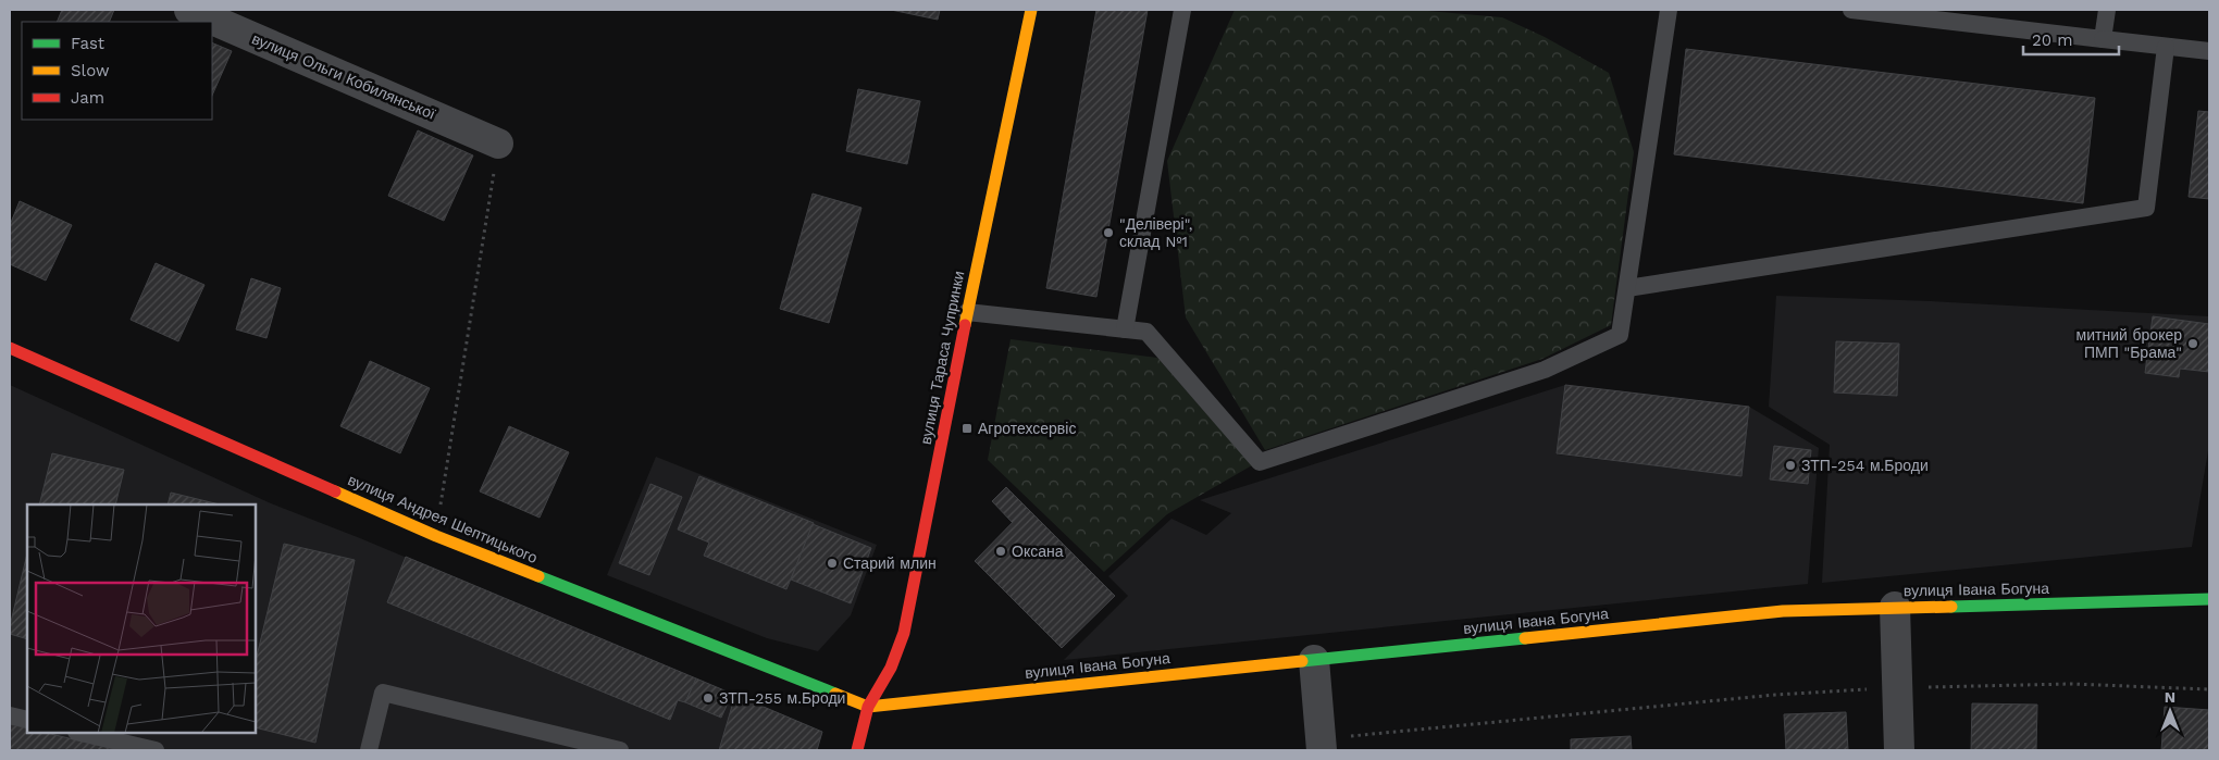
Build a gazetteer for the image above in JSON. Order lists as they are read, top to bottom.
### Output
{
  "streets": {
    "main road": ["вулиця Тараса Чупринки", "вулиця Андрея Шептицького", "вулиця Івана Богуна"],
    "street": ["вулиця Ольги Кобилянської"]
  },
  "crossings": [
    ["вулиця Тараса Чупринки", "вулиця Андрея Шептицького"],
    ["вулиця Тараса Чупринки", "вулиця Івана Богуна"],
    ["вулиця Андрея Шептицького", "вулиця Івана Богуна"]
  ],
  "places": {
    "other": [
      "\"Делівері\", склад №1",
      "митний брокер ПМП \"Брама\"",
      "ЗТП-254 м.Броди",
      "Оксана",
      "Старий млин",
      "ЗТП-255 м.Броди"
    ],
    "transit": ["Агротехсервіс"]
  },
  "legend": ["Fast", "Slow", "Jam"],
  "scale_bar": "20 m",
  "north": "top"
}
